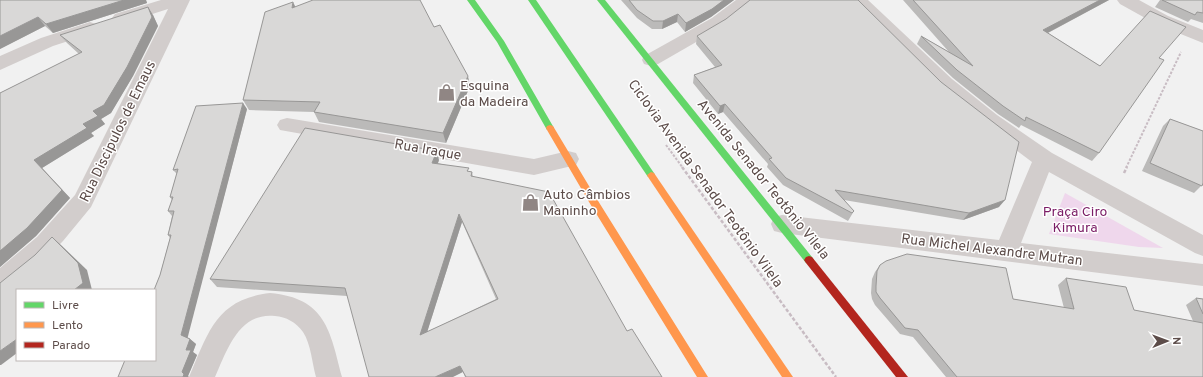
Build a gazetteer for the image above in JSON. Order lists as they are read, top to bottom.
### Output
{
  "streets": {
    "main road": ["Avenida Senador Teotônio Vilela"],
    "street": ["Rua Discipulos de Emaus", "Rua Iraque", "Rua Michel Alexandre Mutran"],
    "path": ["Ciclovia Avenida Senador Teotônio Vilela"]
  },
  "crossings": [
    ["Avenida Senador Teotônio Vilela", "Rua Michel Alexandre Mutran"]
  ],
  "parks": ["Praça Ciro Kimura"],
  "places": {
    "shop": ["Esquina da Madeira", "Auto Câmbios Maninho"]
  },
  "legend": ["Livre", "Lento", "Parado"],
  "north": "right"
}
